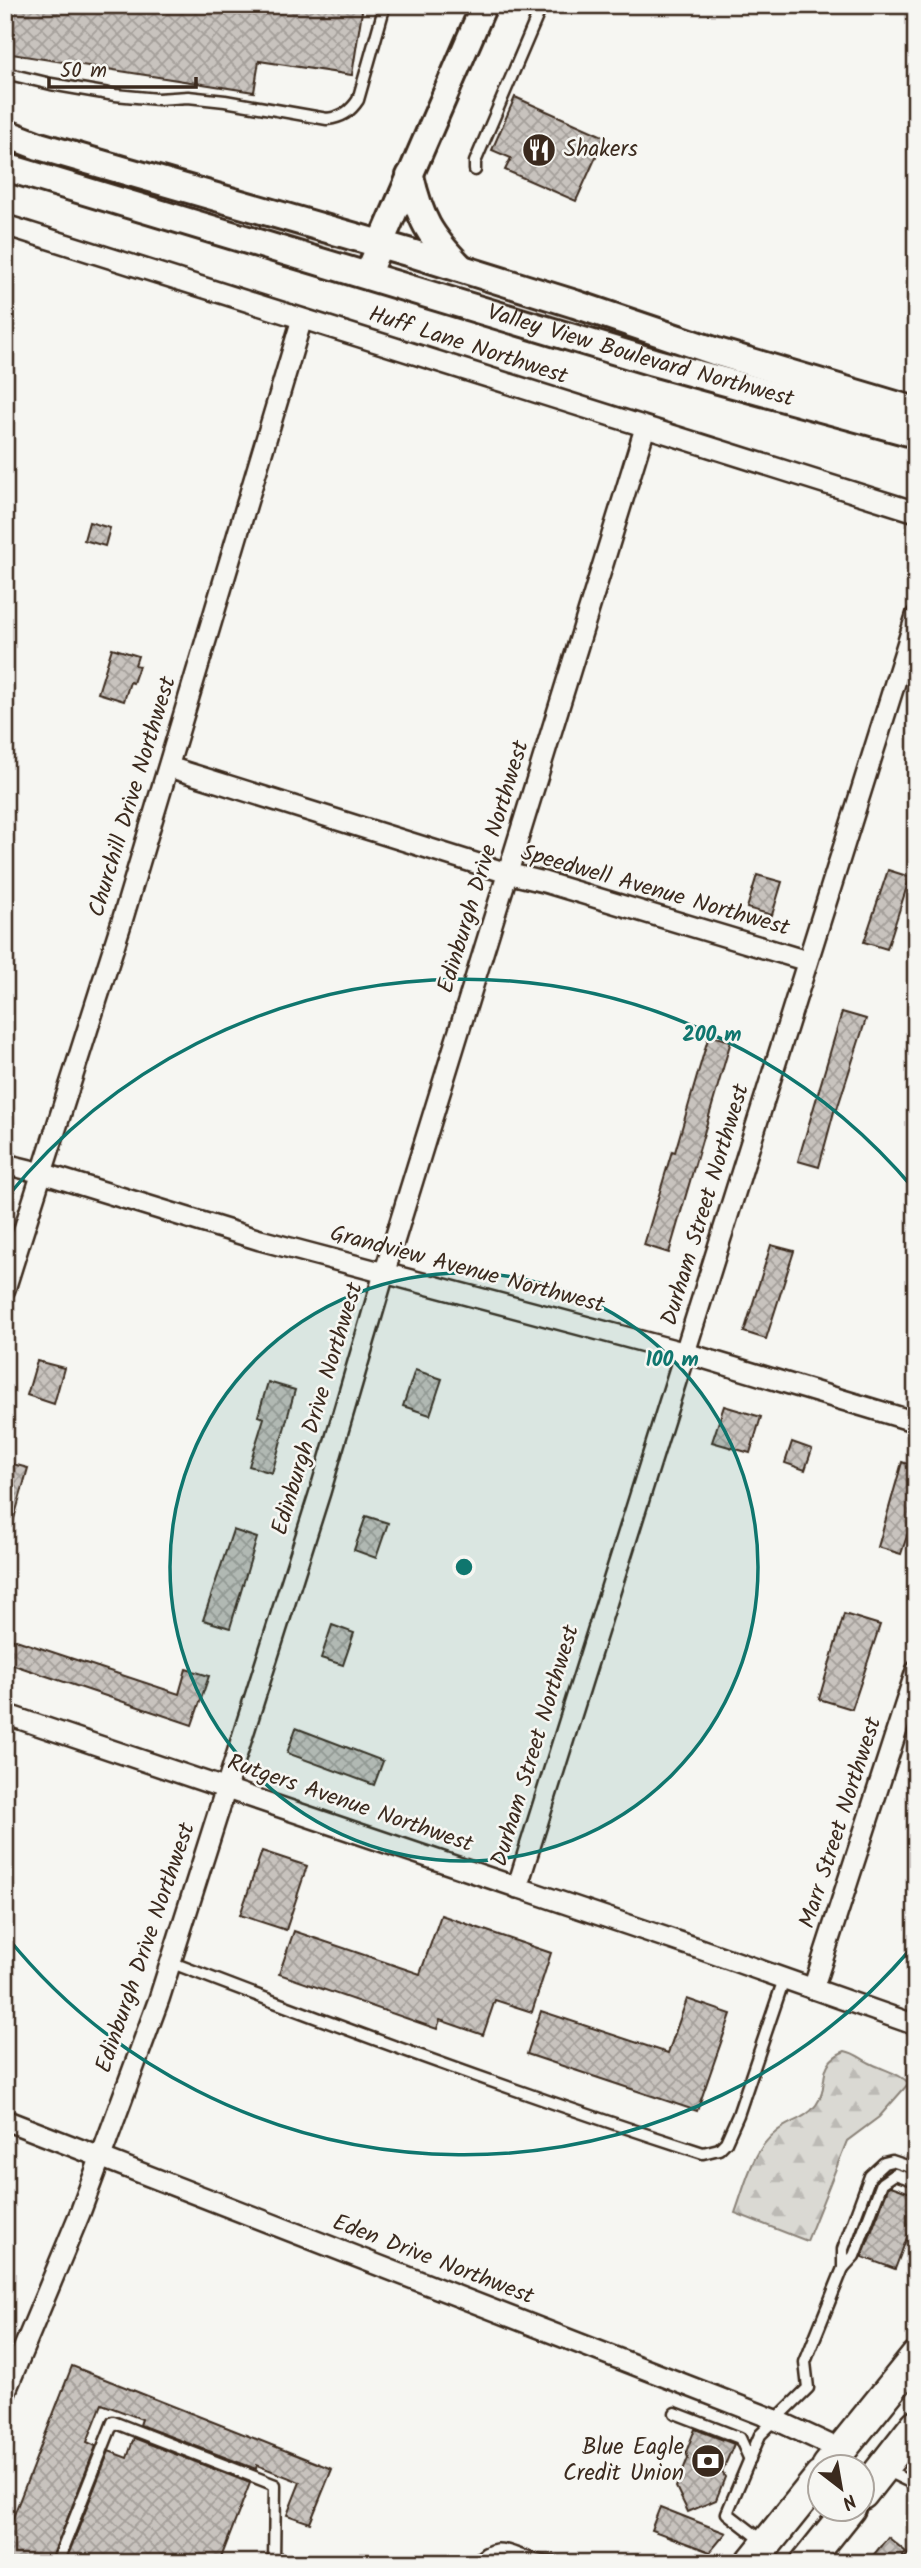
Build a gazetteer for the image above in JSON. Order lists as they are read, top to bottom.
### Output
{
  "streets": {
    "main road": ["Valley View Boulevard Northwest"],
    "street": [
      "Huff Lane Northwest",
      "Churchill Drive Northwest",
      "Edinburgh Drive Northwest",
      "Speedwell Avenue Northwest",
      "Durham Street Northwest",
      "Grandview Avenue Northwest",
      "Rutgers Avenue Northwest",
      "Marr Street Northwest",
      "Eden Drive Northwest"
    ]
  },
  "crossings": [
    ["Huff Lane Northwest", "Churchill Drive Northwest"],
    ["Huff Lane Northwest", "Edinburgh Drive Northwest"],
    ["Churchill Drive Northwest", "Speedwell Avenue Northwest"],
    ["Churchill Drive Northwest", "Grandview Avenue Northwest"],
    ["Edinburgh Drive Northwest", "Speedwell Avenue Northwest"],
    ["Edinburgh Drive Northwest", "Grandview Avenue Northwest"],
    ["Edinburgh Drive Northwest", "Rutgers Avenue Northwest"],
    ["Edinburgh Drive Northwest", "Eden Drive Northwest"],
    ["Speedwell Avenue Northwest", "Durham Street Northwest"],
    ["Durham Street Northwest", "Grandview Avenue Northwest"],
    ["Durham Street Northwest", "Rutgers Avenue Northwest"],
    ["Rutgers Avenue Northwest", "Marr Street Northwest"]
  ],
  "places": {
    "restaurant": ["Shakers"],
    "bank": ["Blue Eagle Credit Union"]
  },
  "scale_bar": "50 m",
  "north": "bottom right",
  "rings": ["200 m", "100 m"]
}
